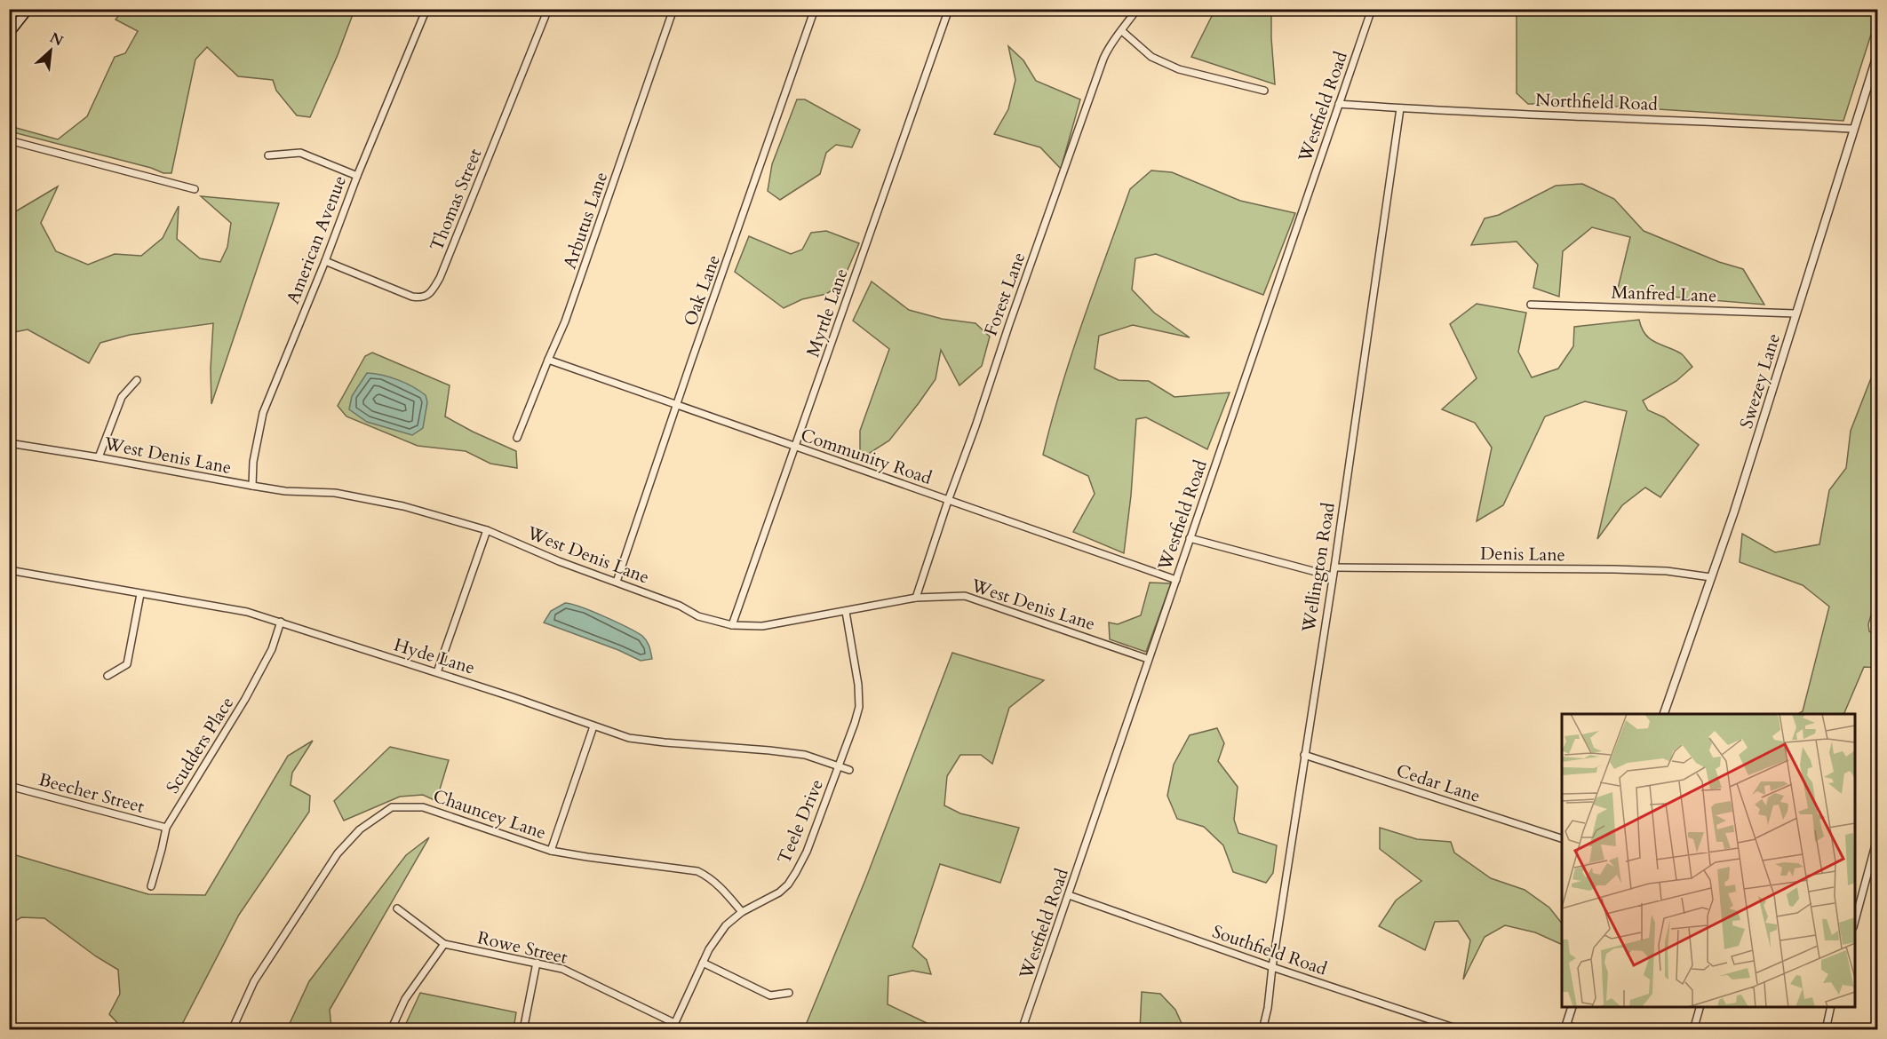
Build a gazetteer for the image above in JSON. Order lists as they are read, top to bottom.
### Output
{
  "streets": {
    "street": [
      "Northfield Road",
      "Westfield Road",
      "Thomas Street",
      "Arbutus Lane",
      "American Avenue",
      "Oak Lane",
      "Forest Lane",
      "Manfred Lane",
      "Myrtle Lane",
      "Swezey Lane",
      "West Denis Lane",
      "Community Road",
      "Denis Lane",
      "Wellington Road",
      "Hyde Lane",
      "Scudders Place",
      "Cedar Lane",
      "Beecher Street",
      "Chauncey Lane",
      "Teele Drive",
      "Rowe Street",
      "Southfield Road"
    ]
  },
  "crossings": [
    ["Northfield Road", "Westfield Road"],
    ["Northfield Road", "Swezey Lane"],
    ["Northfield Road", "Wellington Road"],
    ["Westfield Road", "West Denis Lane"],
    ["Westfield Road", "Community Road"],
    ["Westfield Road", "Southfield Road"],
    ["Thomas Street", "American Avenue"],
    ["Arbutus Lane", "Community Road"],
    ["American Avenue", "West Denis Lane"],
    ["Oak Lane", "West Denis Lane"],
    ["Oak Lane", "Community Road"],
    ["Forest Lane", "West Denis Lane"],
    ["Forest Lane", "Community Road"],
    ["Manfred Lane", "Swezey Lane"],
    ["Myrtle Lane", "West Denis Lane"],
    ["Myrtle Lane", "Community Road"],
    ["Swezey Lane", "Denis Lane"],
    ["West Denis Lane", "Teele Drive"],
    ["Denis Lane", "Wellington Road"],
    ["Wellington Road", "Cedar Lane"],
    ["Wellington Road", "Southfield Road"],
    ["Hyde Lane", "Scudders Place"],
    ["Hyde Lane", "Teele Drive"],
    ["Scudders Place", "Beecher Street"],
    ["Chauncey Lane", "Teele Drive"],
    ["Teele Drive", "Rowe Street"]
  ],
  "north": "top right"
}
